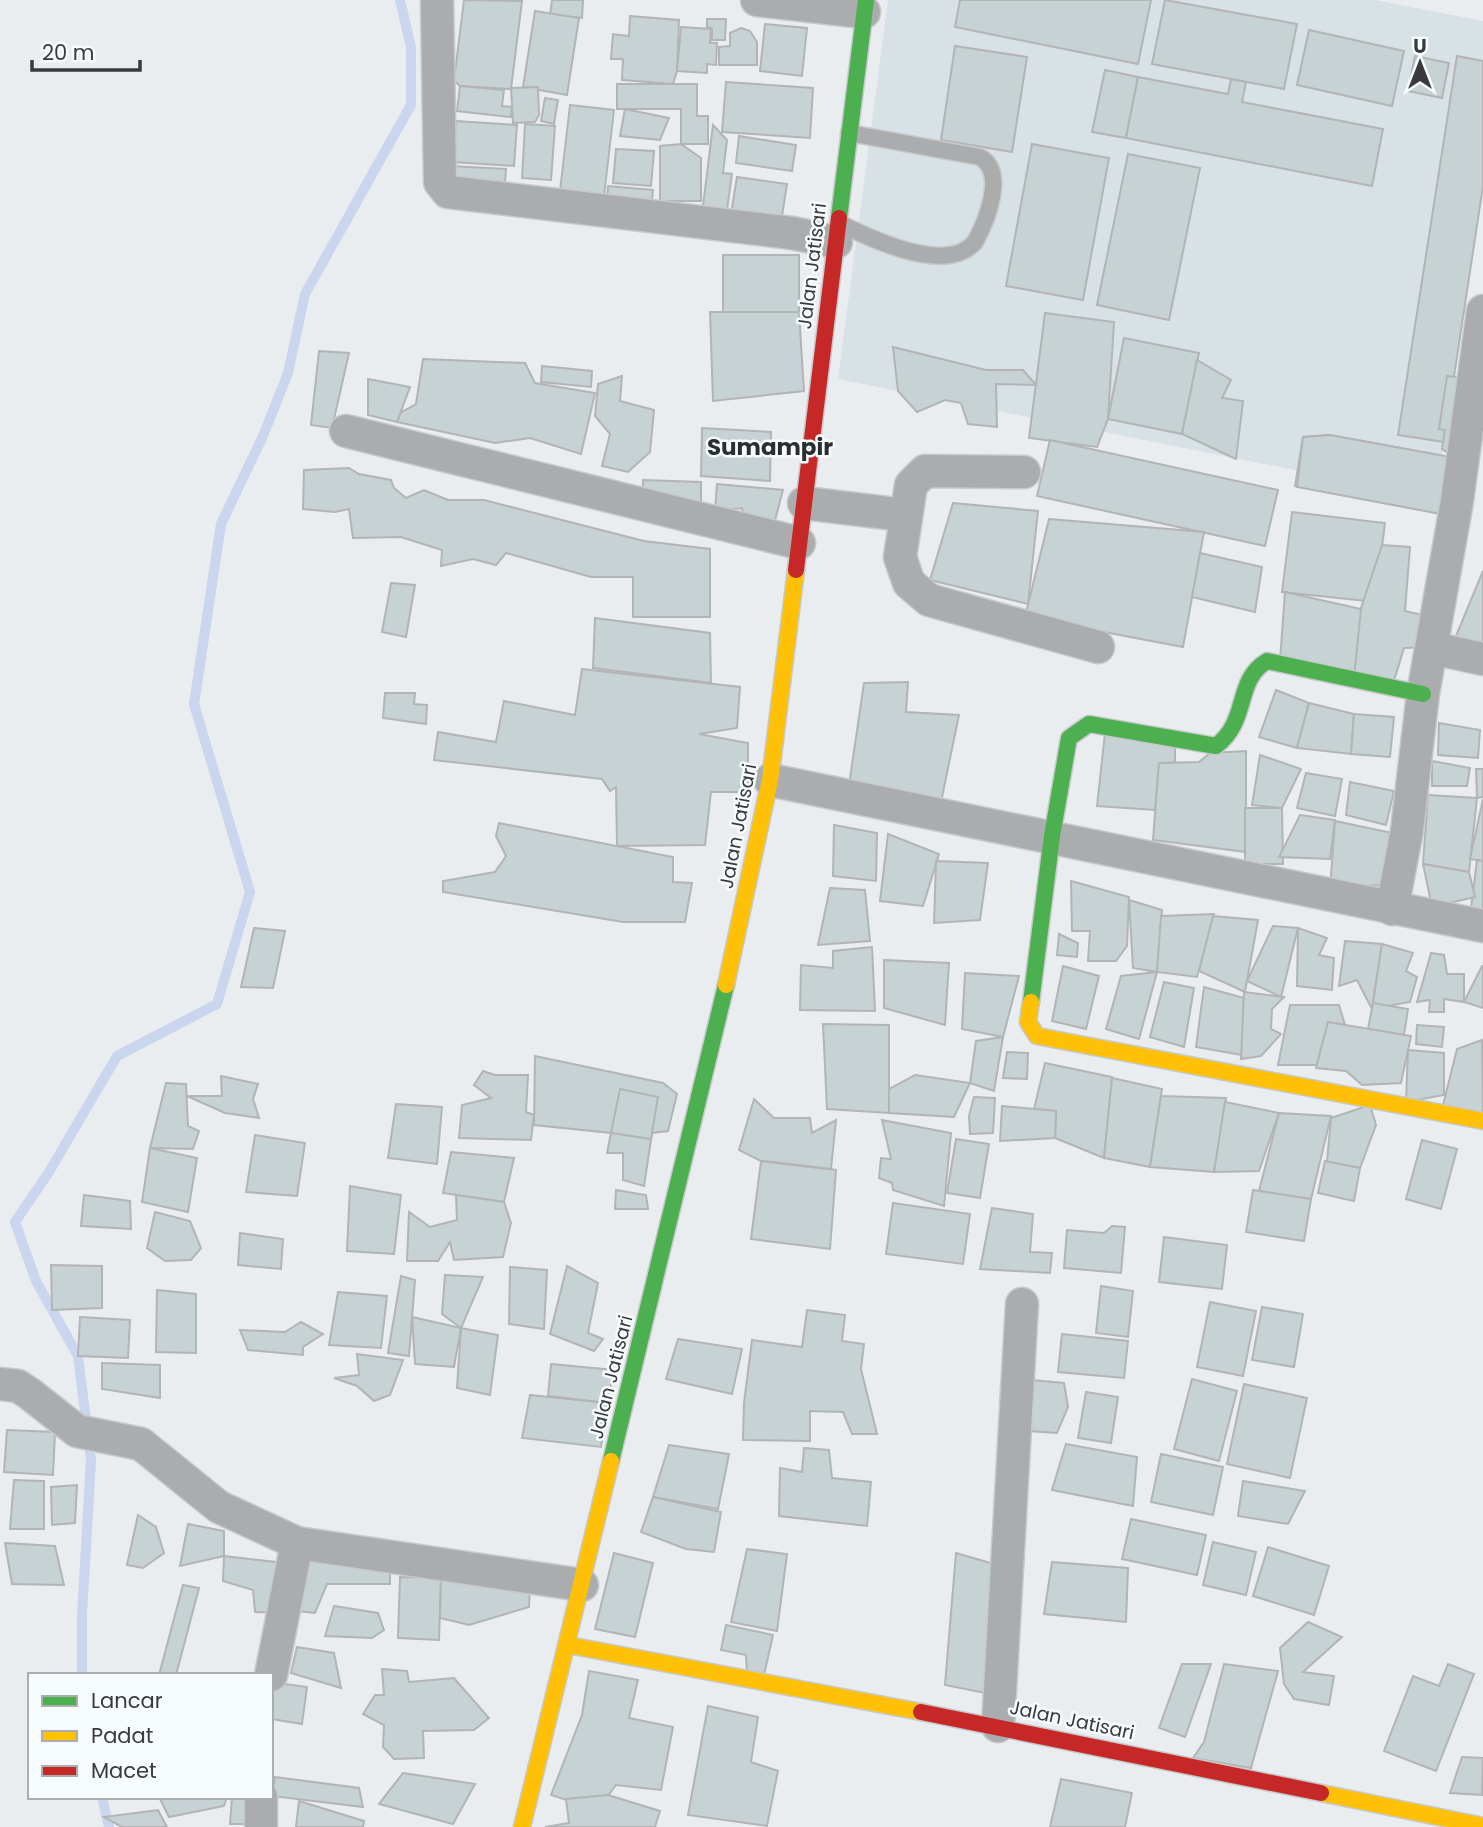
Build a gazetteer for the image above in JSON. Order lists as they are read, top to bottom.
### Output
{
  "streets": {
    "street": ["Jalan Jatisari"]
  },
  "districts": ["Sumampir"],
  "legend": ["Lancar", "Padat", "Macet"],
  "scale_bar": "20 m",
  "north": "top"
}
